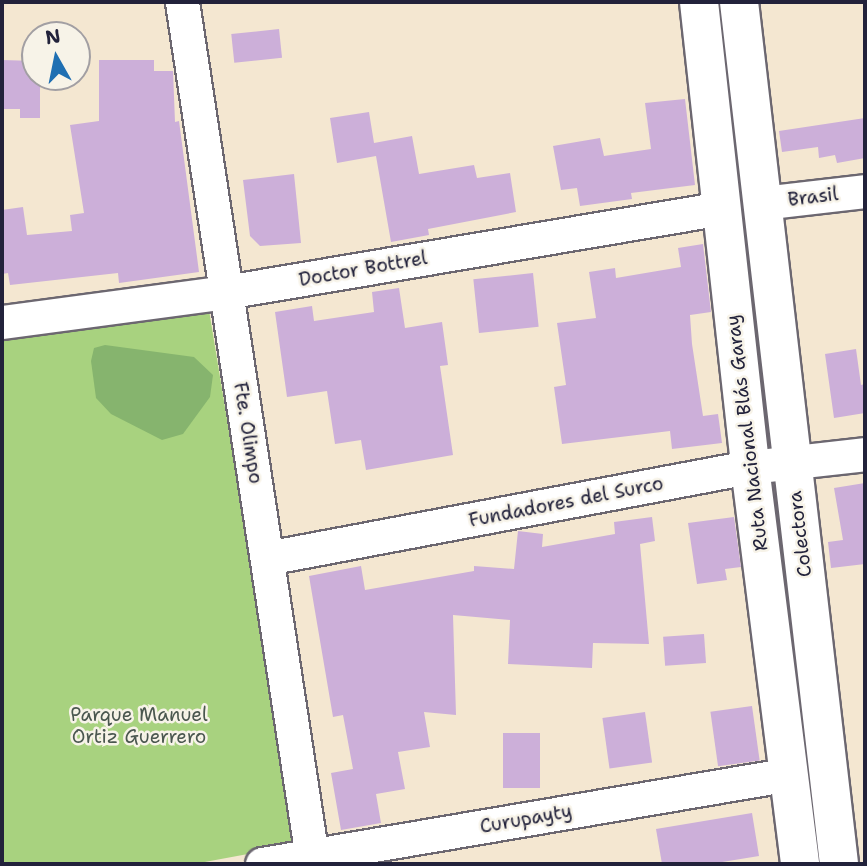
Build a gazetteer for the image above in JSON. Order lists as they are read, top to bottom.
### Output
{
  "streets": {
    "main road": ["Ruta Nacional Blás Garay", "Colectora"],
    "street": [
      "Brasil",
      "Doctor Bottrel",
      "Fte. Olimpo",
      "Fundadores del Surco",
      "Curupayty"
    ]
  },
  "crossings": [
    ["Brasil", "Colectora"],
    ["Doctor Bottrel", "Fte. Olimpo"],
    ["Doctor Bottrel", "Ruta Nacional Blás Garay"],
    ["Fte. Olimpo", "Fundadores del Surco"],
    ["Fte. Olimpo", "Curupayty"],
    ["Ruta Nacional Blás Garay", "Fundadores del Surco"],
    ["Ruta Nacional Blás Garay", "Curupayty"],
    ["Fundadores del Surco", "Colectora"]
  ],
  "parks": ["Parque Manuel Ortiz Guerrero"],
  "north": "top"
}
